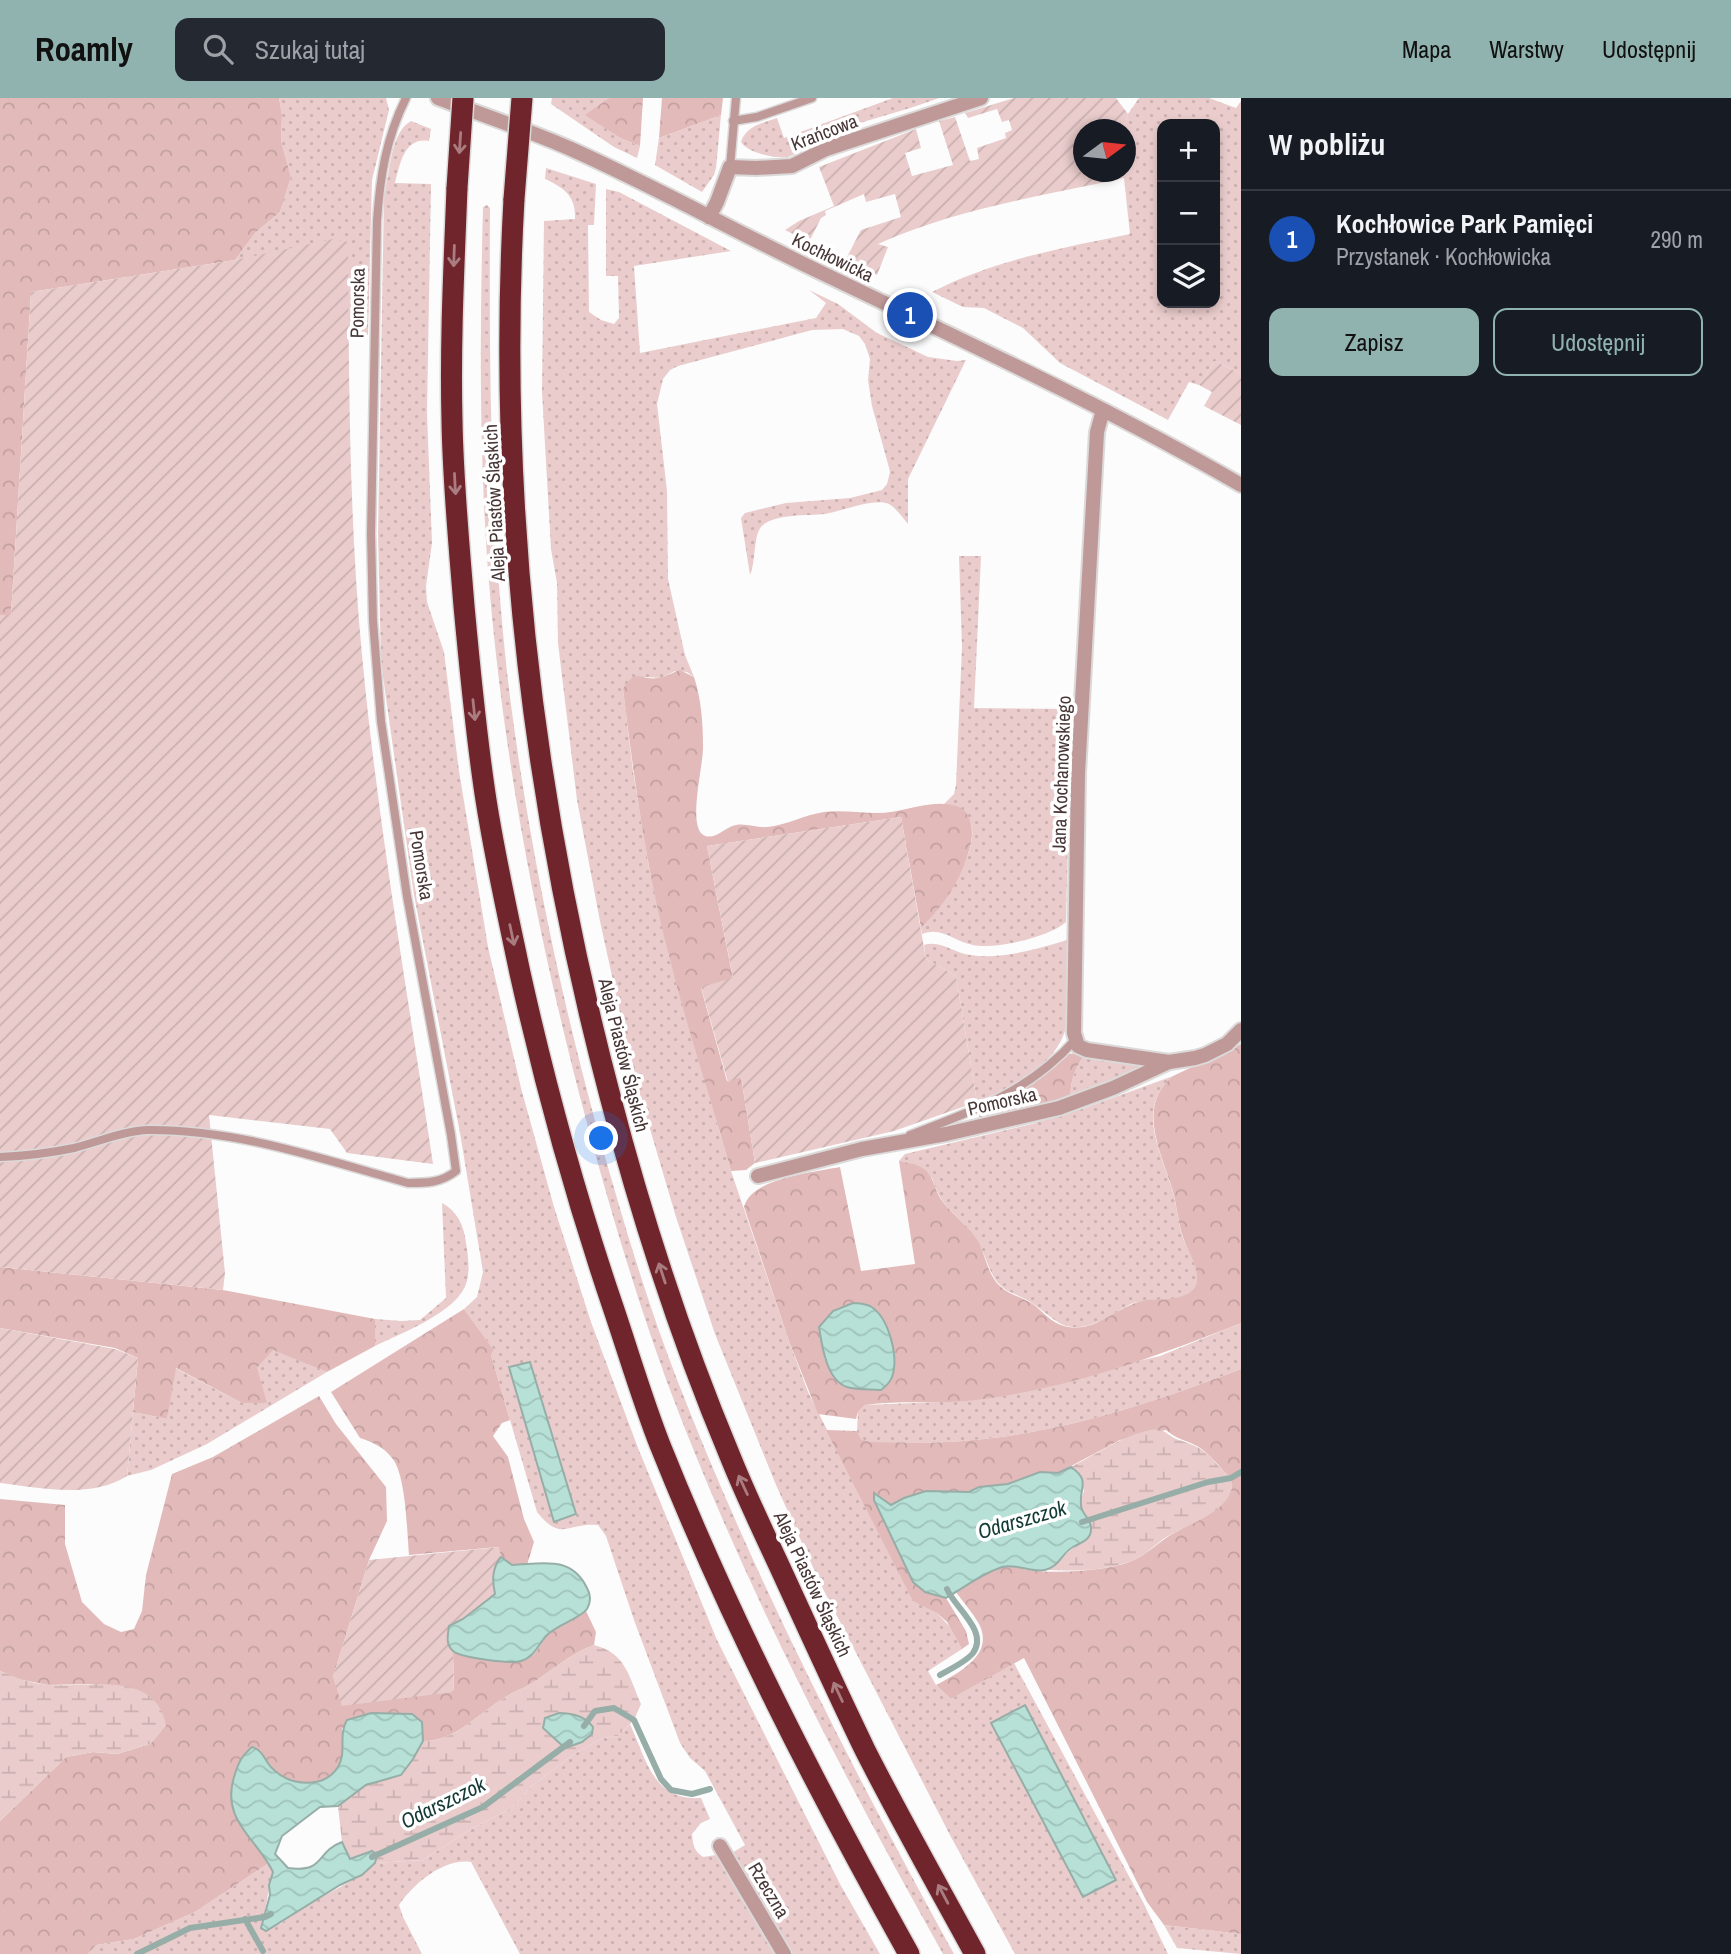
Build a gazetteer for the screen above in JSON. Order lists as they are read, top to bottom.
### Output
{
  "streets": {
    "highway": ["Aleja Piastów Śląskich"],
    "street": [
      "Krańcowa",
      "Kochłowicka",
      "Pomorska",
      "Jana Kochanowskiego",
      "Rzeczna"
    ]
  },
  "crossings": [
    ["Kochłowicka", "Jana Kochanowskiego"]
  ],
  "water": ["Odarszczok"],
  "north": "right",
  "page": {
    "header": "Roamly",
    "search": "Szukaj tutaj",
    "nav": ["Mapa", "Warstwy", "Udostępnij"],
    "heading": "W pobliżu",
    "map_buttons": ["+", "−"],
    "list": [
      {
        "mark": "1",
        "name": "Kochłowice Park Pamięci",
        "note": "Przystanek · Kochłowicka",
        "value": "290 m"
      }
    ],
    "buttons": ["Zapisz", "Udostępnij"],
    "pins": "1"
  }
}
